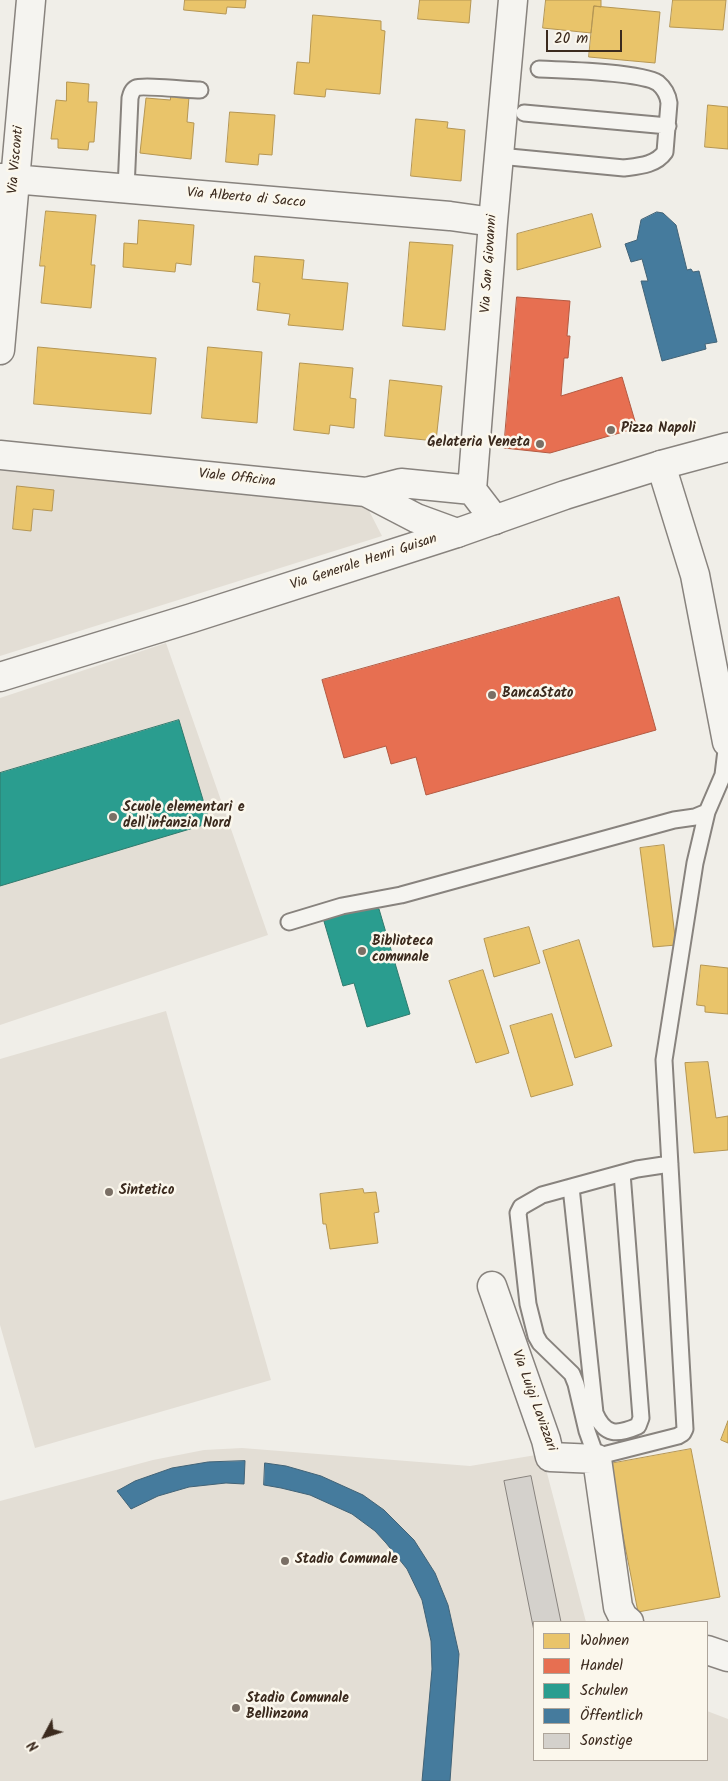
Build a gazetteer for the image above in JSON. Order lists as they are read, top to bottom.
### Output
{
  "streets": {
    "street": [
      "Via Visconti",
      "Via Alberto di Sacco",
      "Via San Giovanni",
      "Viale Officina",
      "Via Generale Henri Guisan",
      "Via Luigi Lavizzari"
    ]
  },
  "crossings": [
    ["Via Visconti", "Via Alberto di Sacco"],
    ["Via Alberto di Sacco", "Via San Giovanni"],
    ["Via San Giovanni", "Viale Officina"]
  ],
  "places": [
    "Pizza Napoli",
    "Gelateria Veneta",
    "BancaStato",
    "Scuole elementari e dell'infanzia Nord",
    "Biblioteca comunale",
    "Sintetico",
    "Stadio Comunale",
    "Stadio Comunale Bellinzona"
  ],
  "legend": [
    "Wohnen",
    "Handel",
    "Schulen",
    "Öffentlich",
    "Sonstige"
  ],
  "scale_bar": "20 m",
  "north": "bottom left"
}
